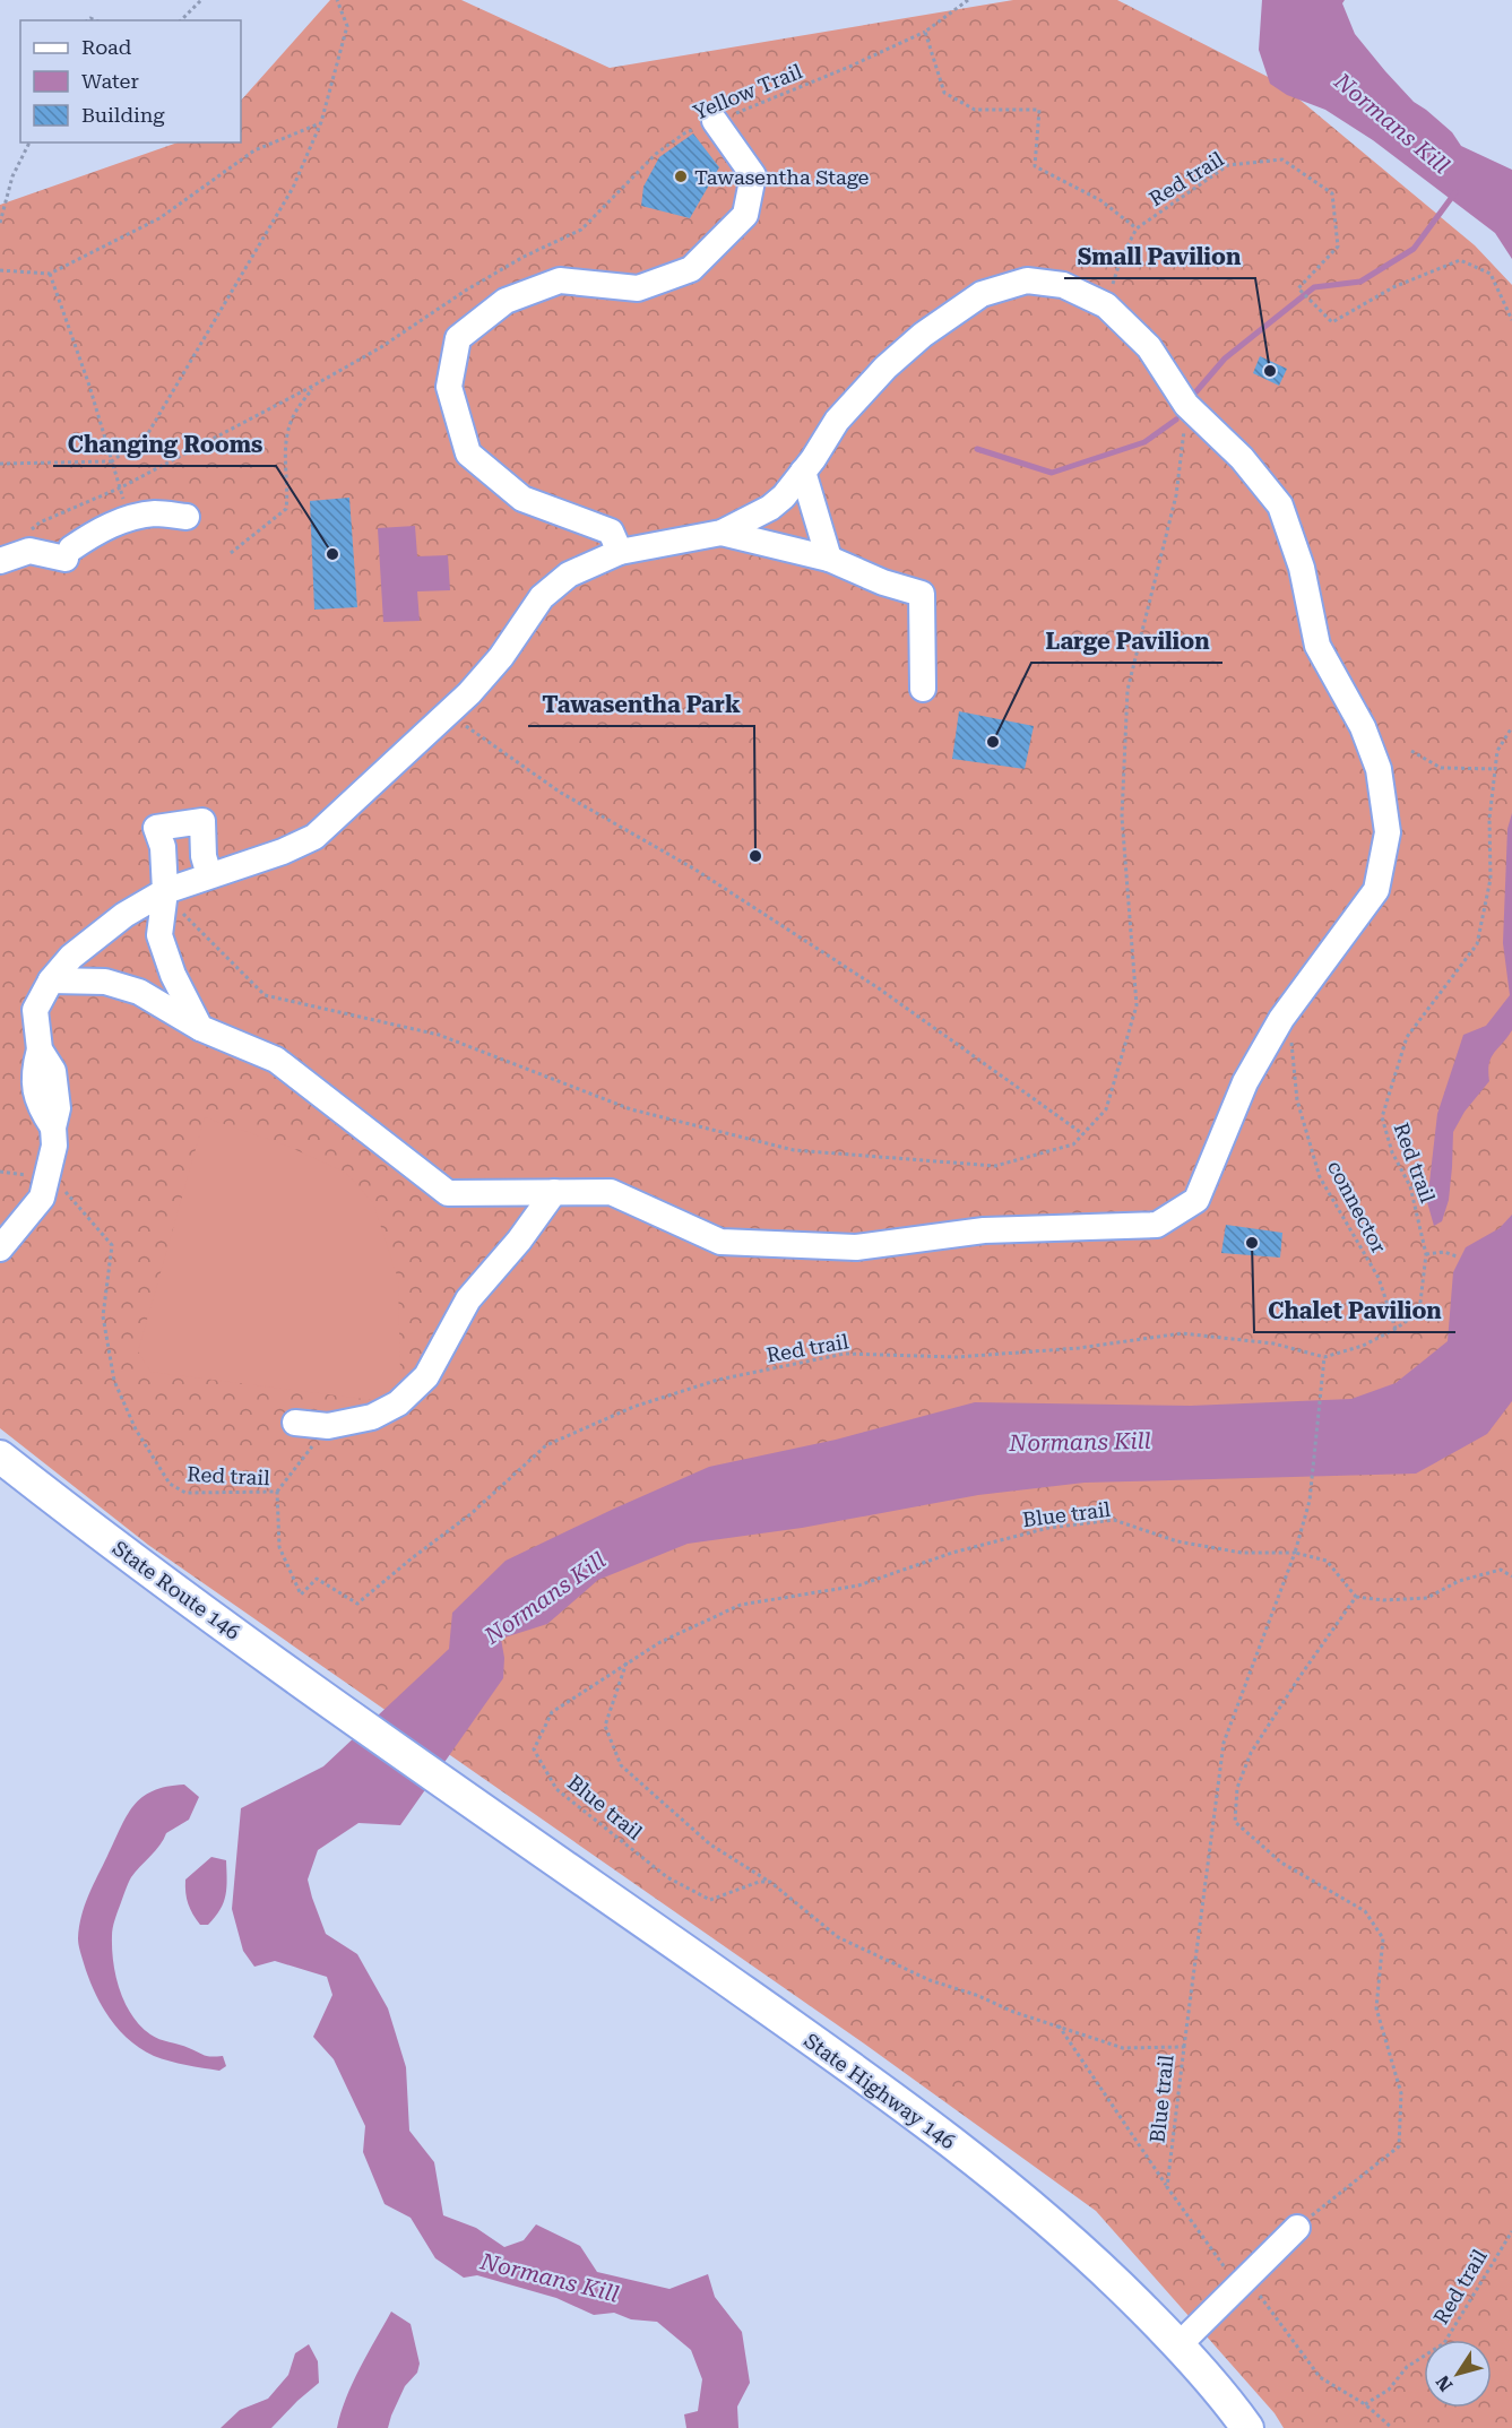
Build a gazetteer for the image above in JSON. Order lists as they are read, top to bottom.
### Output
{
  "streets": {
    "main road": ["State Route 146", "State Highway 146"],
    "path": [
      "Yellow Trail",
      "Red trail",
      "connector",
      "Blue trail"
    ]
  },
  "crossings": [
    ["Yellow Trail", "Red trail"],
    ["Red trail", "connector"],
    ["State Route 146", "State Highway 146"]
  ],
  "water": ["Normans Kill"],
  "places": [
    "Tawasentha Stage",
    "Small Pavilion",
    "Changing Rooms",
    "Large Pavilion",
    "Tawasentha Park",
    "Chalet Pavilion"
  ],
  "legend": ["Road", "Water", "Building"],
  "north": "bottom left"
}
